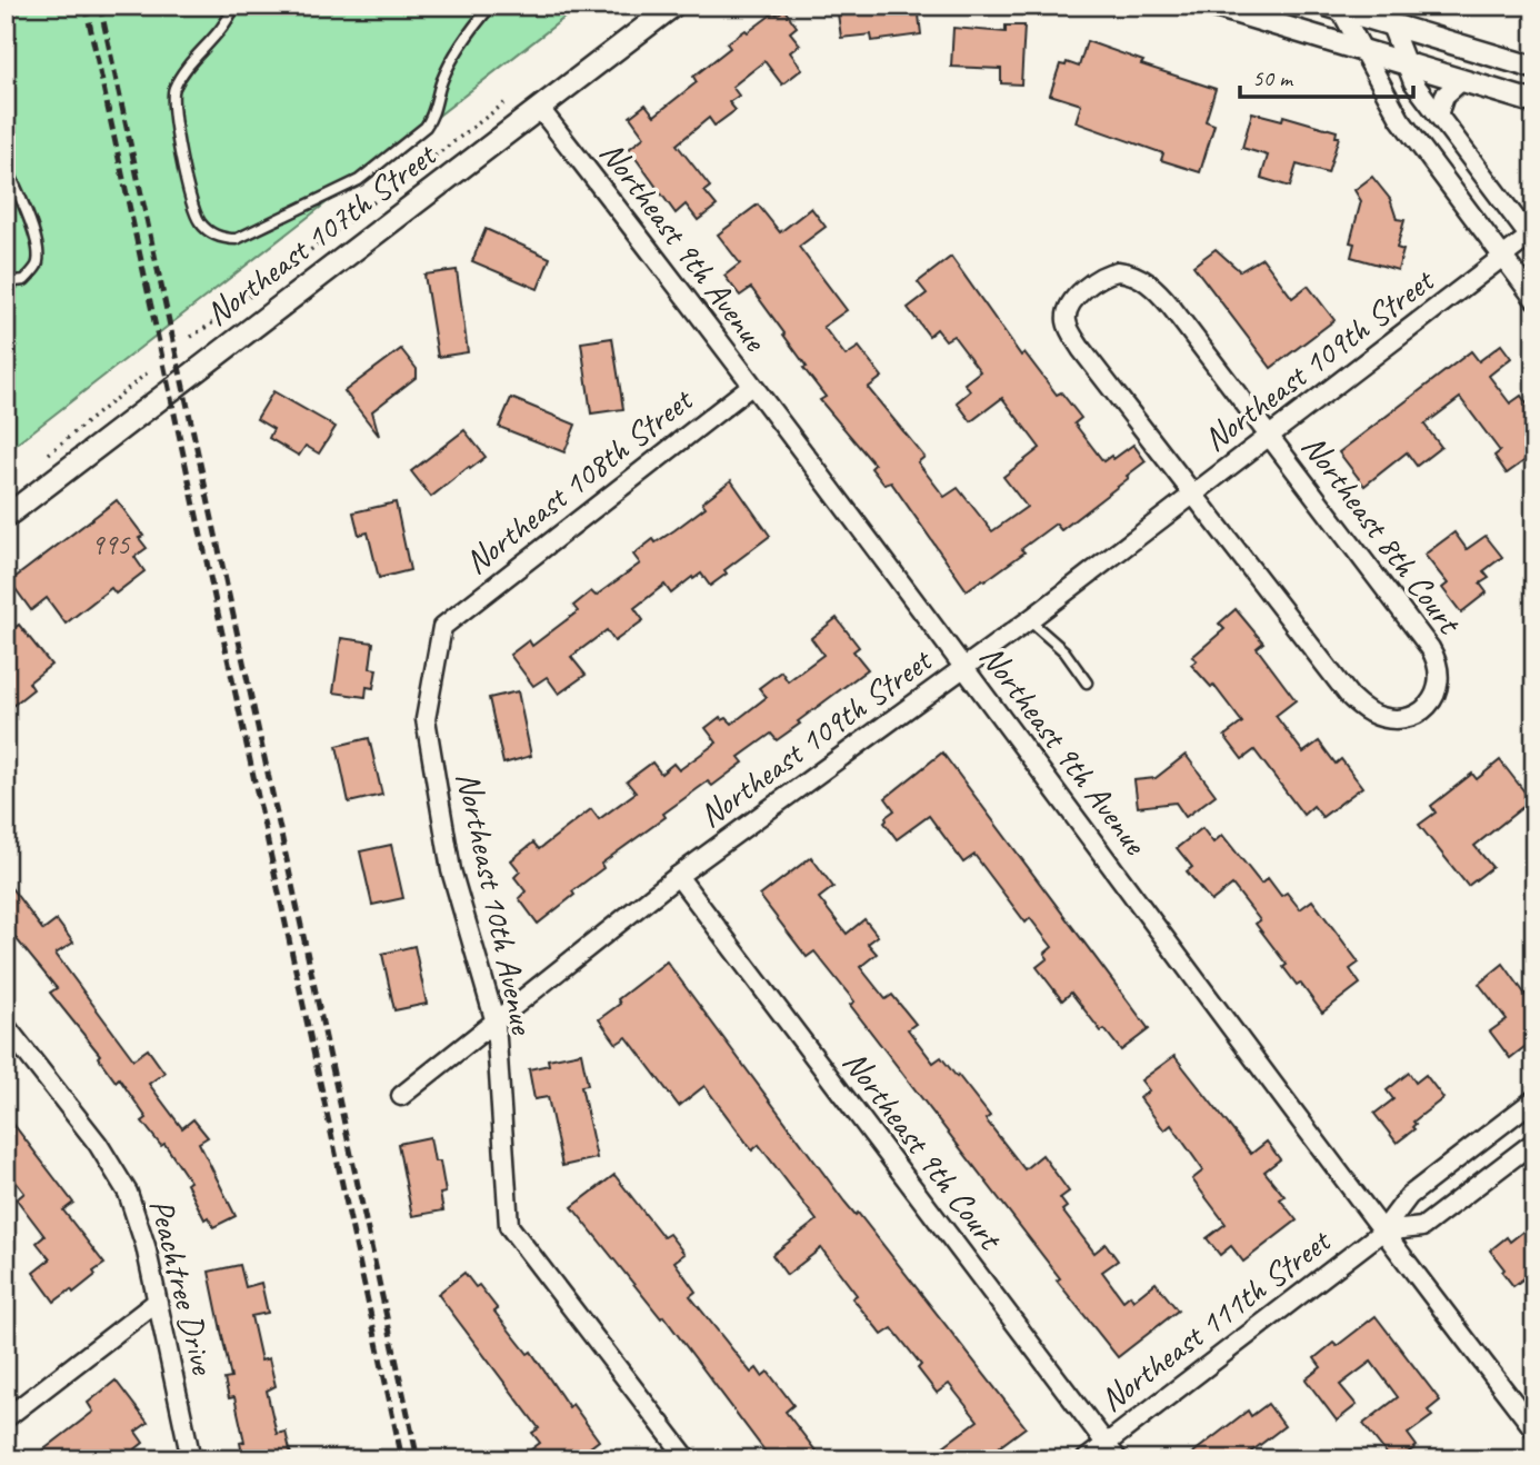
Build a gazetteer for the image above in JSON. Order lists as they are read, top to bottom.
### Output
{
  "streets": {
    "street": [
      "Northeast 107th Street",
      "Northeast 9th Avenue",
      "Northeast 109th Street",
      "Northeast 108th Street",
      "Northeast 8th Court",
      "Northeast 10th Avenue",
      "Northeast 9th Court",
      "Peachtree Drive",
      "Northeast 111th Street"
    ]
  },
  "crossings": [
    ["Northeast 107th Street", "Northeast 9th Avenue"],
    ["Northeast 9th Avenue", "Northeast 109th Street"],
    ["Northeast 9th Avenue", "Northeast 108th Street"],
    ["Northeast 9th Avenue", "Northeast 111th Street"],
    ["Northeast 109th Street", "Northeast 8th Court"],
    ["Northeast 109th Street", "Northeast 10th Avenue"],
    ["Northeast 109th Street", "Northeast 9th Court"],
    ["Northeast 108th Street", "Northeast 10th Avenue"],
    ["Northeast 9th Court", "Northeast 111th Street"]
  ],
  "house_numbers": ["995"],
  "scale_bar": "50 m"
}
